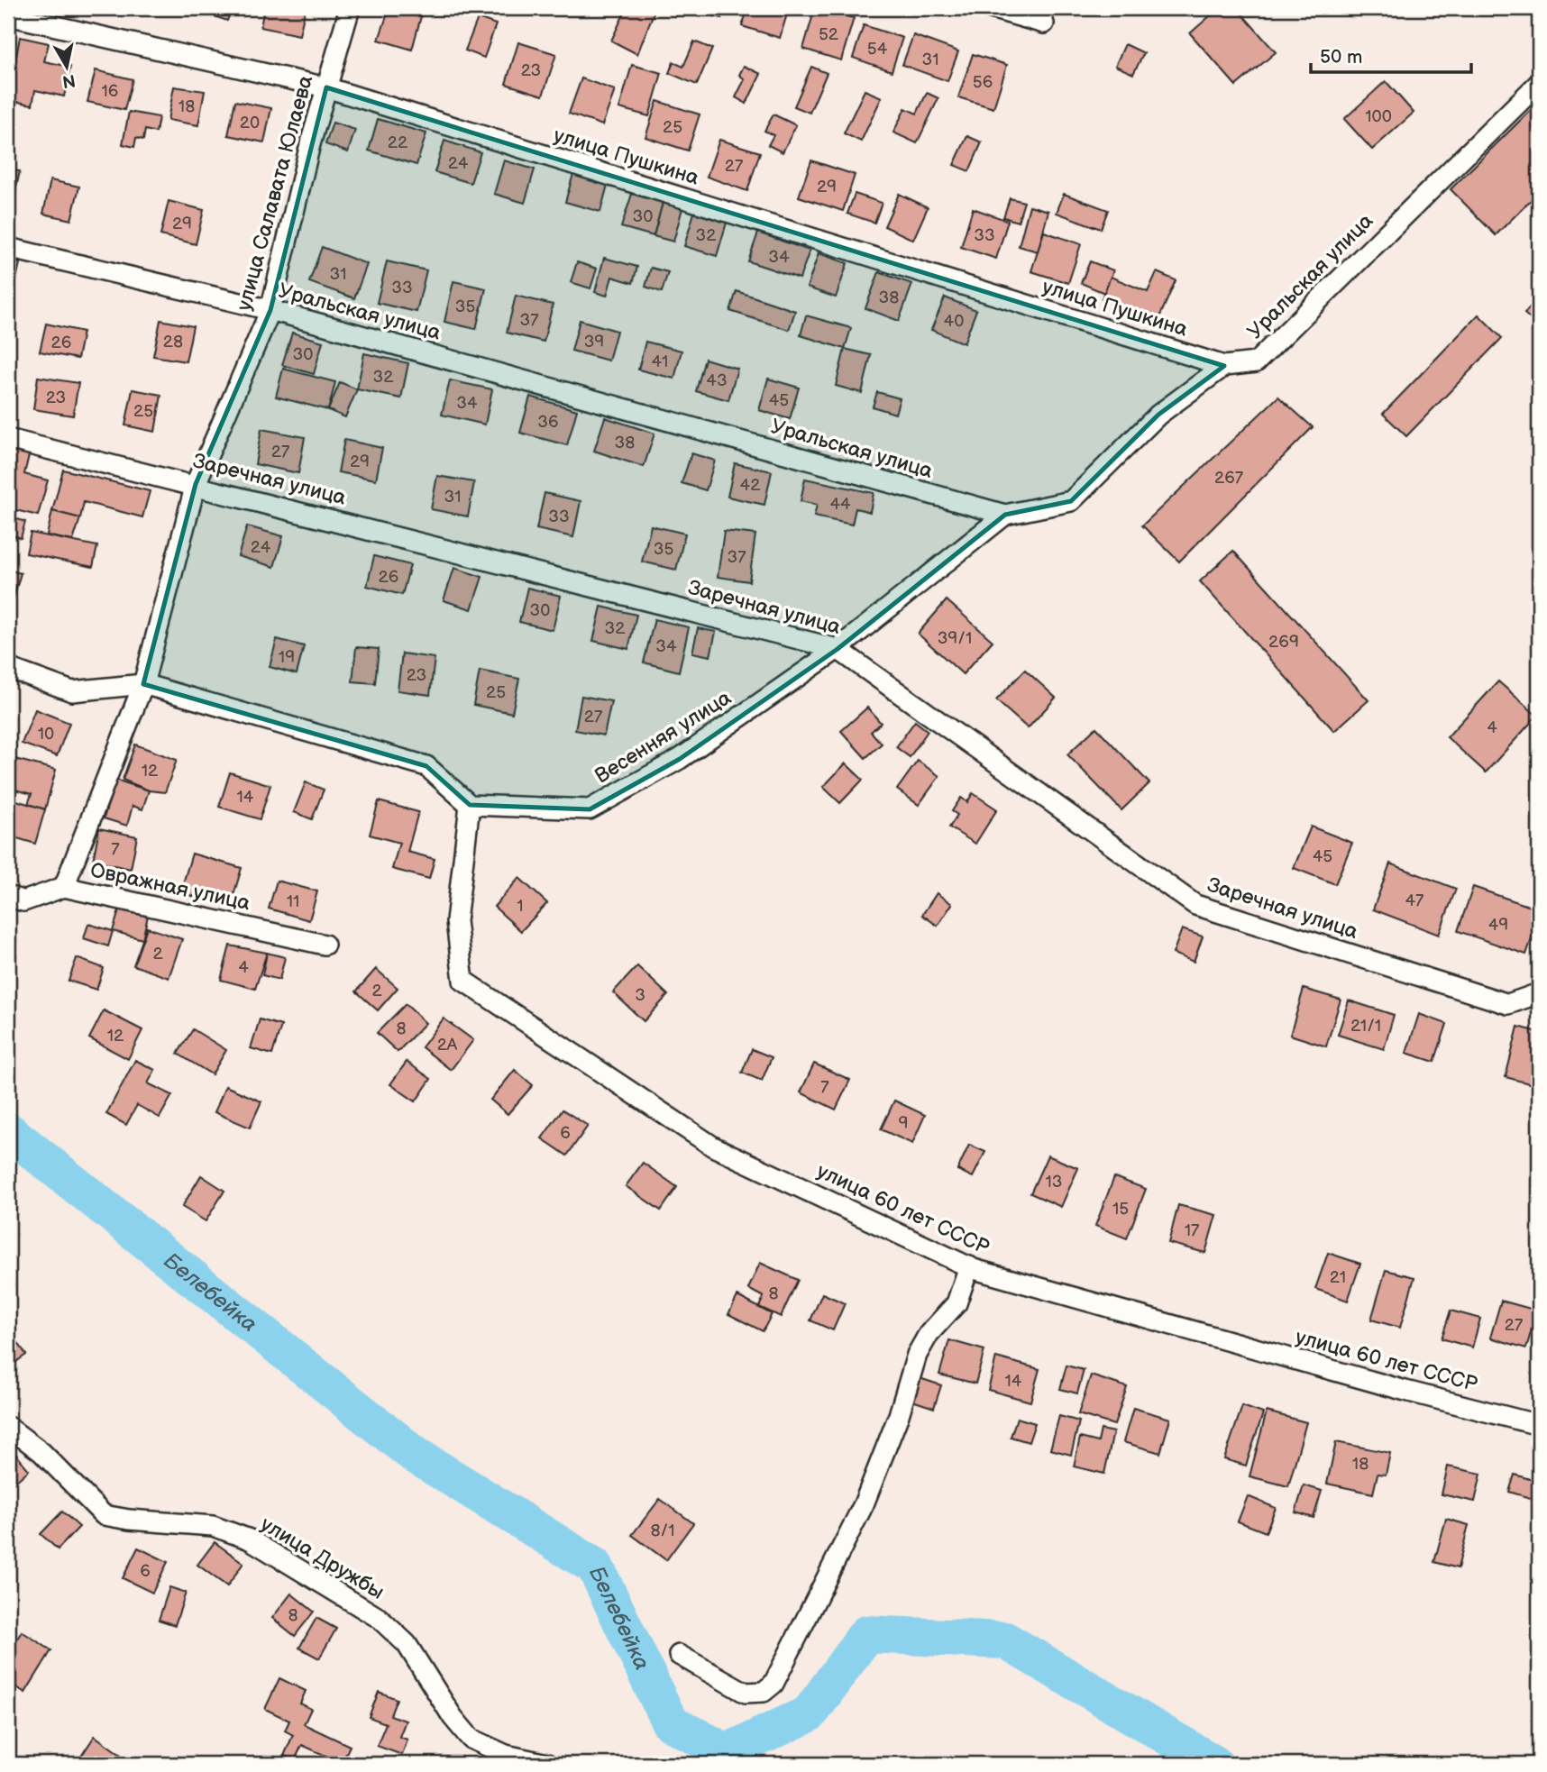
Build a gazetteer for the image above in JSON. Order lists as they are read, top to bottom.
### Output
{
  "streets": {
    "street": [
      "улица Пушкина",
      "улица Салавата Юлаева",
      "Уральская улица",
      "Заречная улица",
      "Весенняя улица",
      "Овражная улица",
      "улица 60 лет СССР",
      "улица Дружбы"
    ]
  },
  "crossings": [
    ["улица Пушкина", "улица Салавата Юлаева"],
    ["улица Пушкина", "Уральская улица"],
    ["улица Салавата Юлаева", "Уральская улица"],
    ["улица Салавата Юлаева", "Заречная улица"],
    ["улица Салавата Юлаева", "Овражная улица"],
    ["Уральская улица", "Весенняя улица"],
    ["Заречная улица", "Весенняя улица"],
    ["Весенняя улица", "улица 60 лет СССР"]
  ],
  "water": ["Белебейка"],
  "house_numbers": [
    "52",
    "54",
    "31",
    "23",
    "56",
    "16",
    "18",
    "100",
    "20",
    "25",
    "22",
    "24",
    "27",
    "29",
    "30",
    "29",
    "32",
    "33",
    "34",
    "31",
    "33",
    "38",
    "35",
    "37",
    "40",
    "28",
    "39",
    "26",
    "30",
    "41",
    "32",
    "43",
    "23",
    "45",
    "34",
    "25",
    "36",
    "38",
    "27",
    "29",
    "267",
    "42",
    "31",
    "44",
    "33",
    "24",
    "35",
    "37",
    "26",
    "30",
    "32",
    "39/1",
    "269",
    "34",
    "19",
    "23",
    "25",
    "27",
    "4",
    "10",
    "12",
    "14",
    "7",
    "45",
    "47",
    "11",
    "1",
    "49",
    "2",
    "4",
    "2",
    "3",
    "21/1",
    "8",
    "12",
    "2А",
    "7",
    "9",
    "6",
    "13",
    "15",
    "17",
    "21",
    "8",
    "27",
    "14",
    "18",
    "8/1",
    "6",
    "8"
  ],
  "scale_bar": "50 m",
  "north": "bottom"
}
